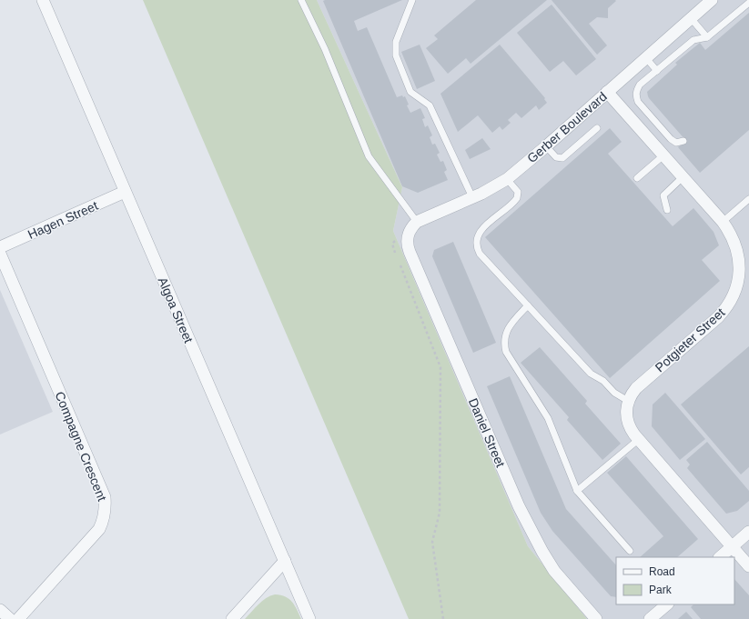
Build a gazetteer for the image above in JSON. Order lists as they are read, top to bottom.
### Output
{
  "streets": {
    "street": [
      "Gerber Boulevard",
      "Hagen Street",
      "Algoa Street",
      "Potgieter Street",
      "Daniel Street",
      "Compagne Crescent"
    ]
  },
  "crossings": [
    ["Gerber Boulevard", "Potgieter Street"],
    ["Gerber Boulevard", "Daniel Street"],
    ["Hagen Street", "Algoa Street"]
  ],
  "legend": ["Road", "Park"]
}
